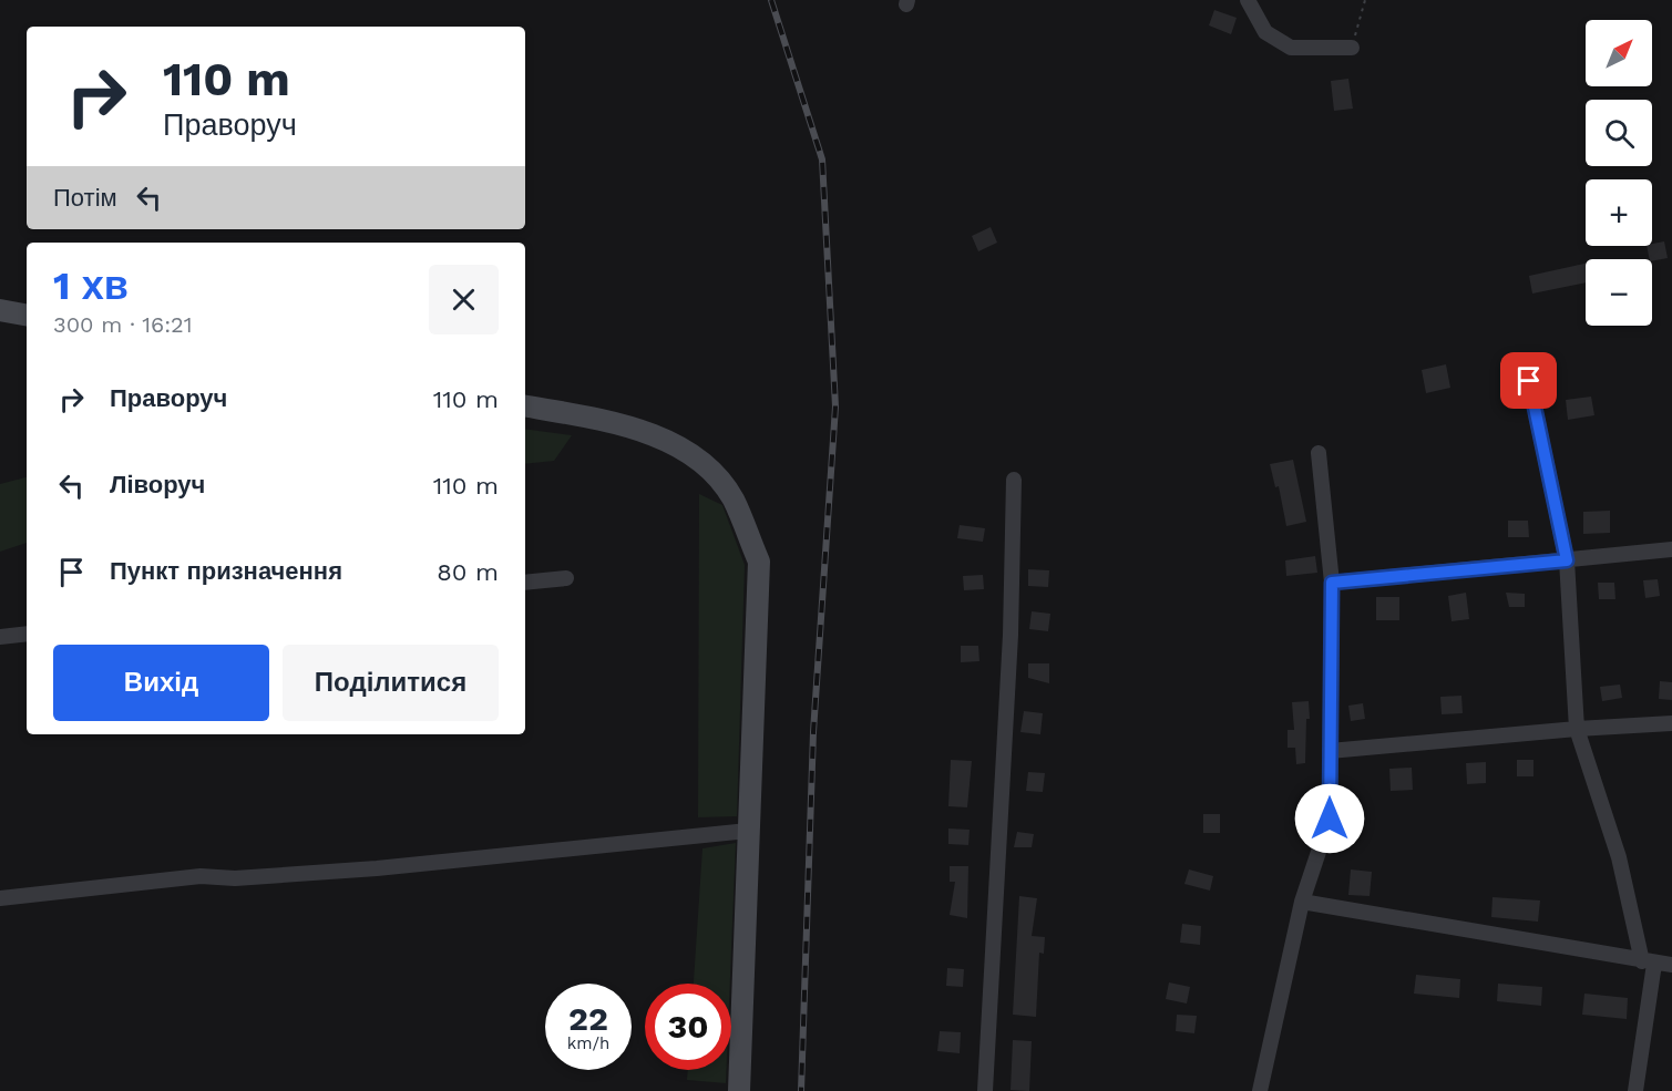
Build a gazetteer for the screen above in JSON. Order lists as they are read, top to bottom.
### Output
{
  "north": "top right",
  "page": {
    "map_buttons": ["+", "−"],
    "turn": ["110 m", "Праворуч"],
    "then": "Потім",
    "heading": ["1 хв", "300 m · 16:21"],
    "list": [
      {
        "name": "Праворуч",
        "value": "110 m"
      },
      {
        "name": "Ліворуч",
        "value": "110 m"
      },
      {
        "name": "Пункт призначення",
        "value": "80 m"
      }
    ],
    "buttons": ["Вихід", "Поділитися"],
    "speed": "22 km/h",
    "limit": "30"
  }
}
